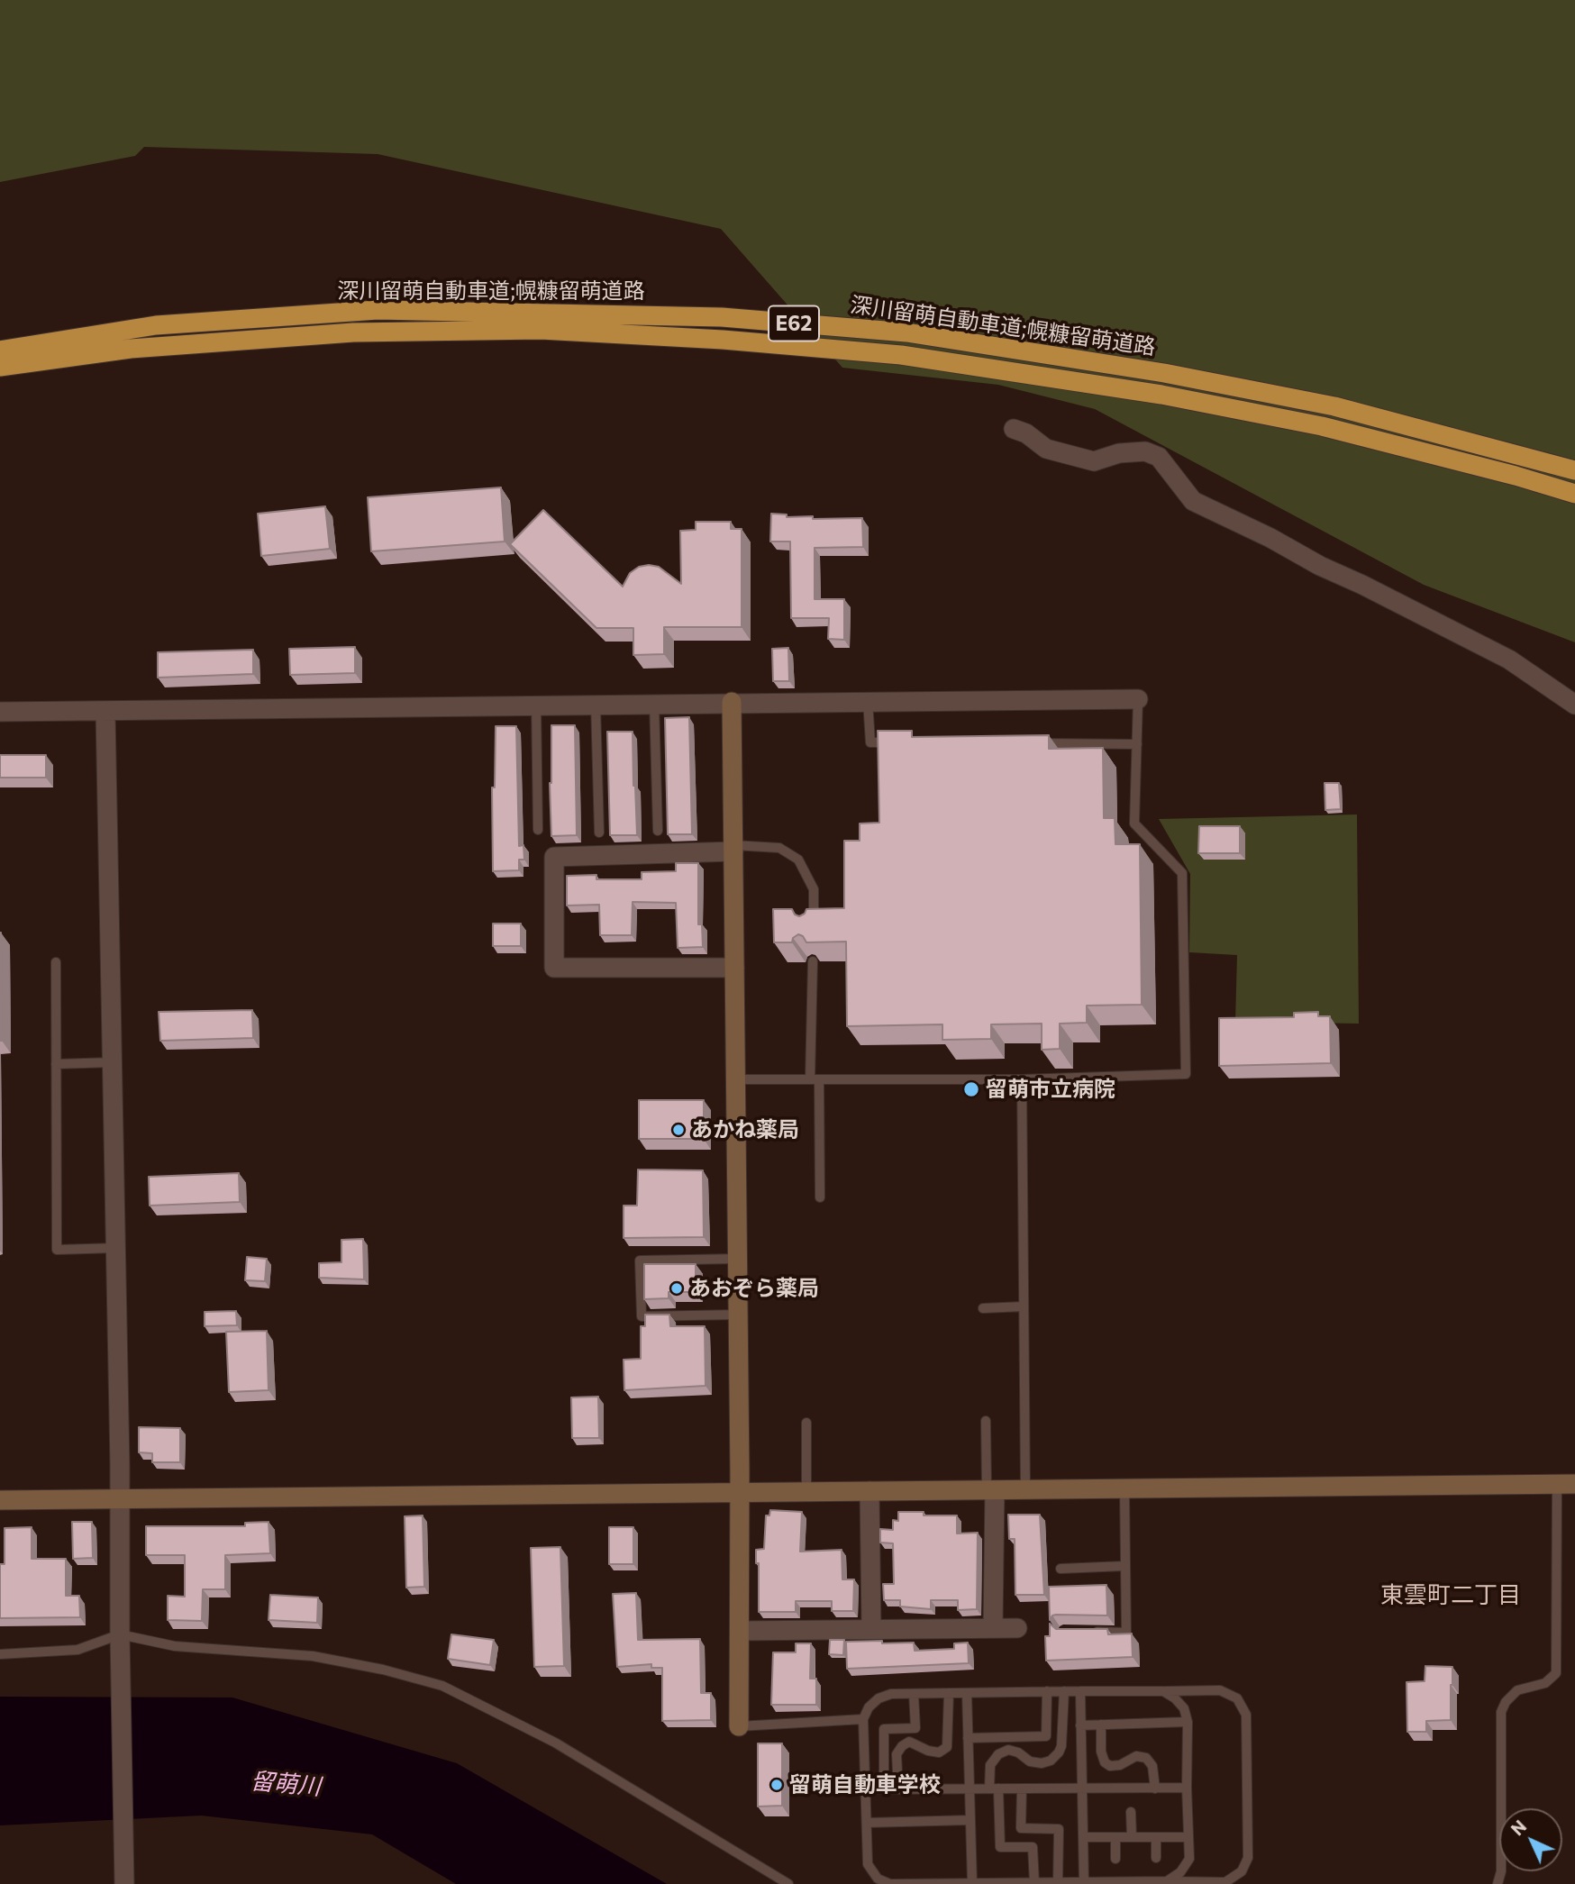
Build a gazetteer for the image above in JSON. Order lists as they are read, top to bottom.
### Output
{
  "streets": {
    "highway": ["深川留萌自動車道;幌糠留萌道路", "E62"]
  },
  "districts": ["東雲町二丁目"],
  "water": ["留萌川"],
  "places": [
    "留萌市立病院",
    "あかね薬局",
    "あおぞら薬局",
    "留萌自動車学校"
  ],
  "north": "top left"
}
